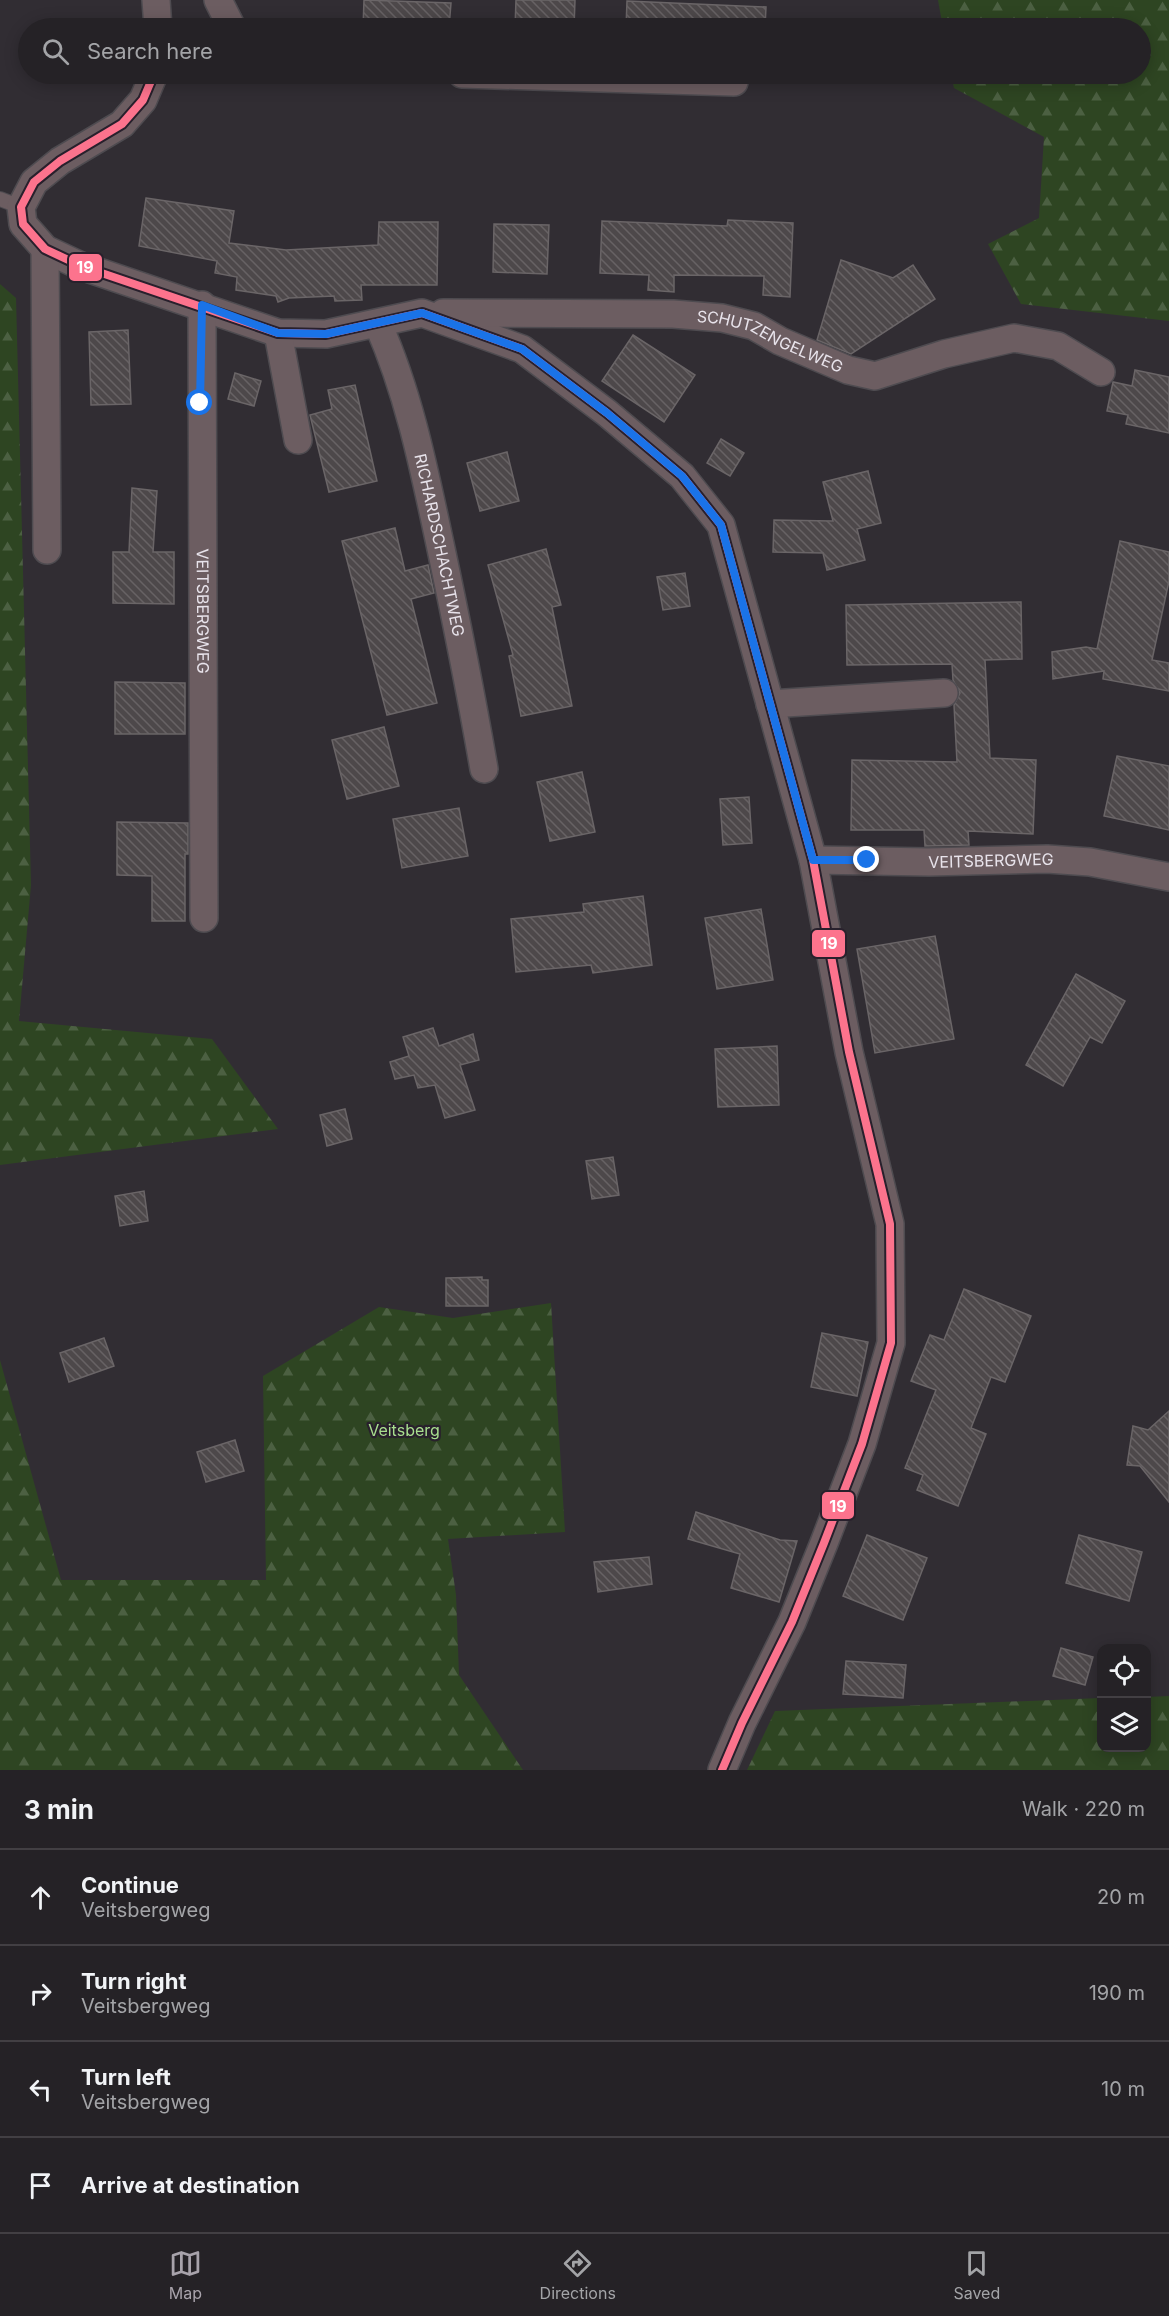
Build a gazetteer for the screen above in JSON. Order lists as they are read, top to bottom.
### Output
{
  "streets": {
    "street": ["SCHUTZENGELWEG", "RICHARDSCHACHTWEG", "VEITSBERGWEG"]
  },
  "parks": ["Veitsberg"],
  "lines": ["transit line 19"],
  "page": {
    "search": "Search here",
    "heading": ["3 min", "Walk · 220 m"],
    "list": [
      ["Continue", "Veitsbergweg", "20 m"],
      ["Turn right", "Veitsbergweg", "190 m"],
      ["Turn left", "Veitsbergweg", "10 m"],
      "Arrive at destination"
    ],
    "nav": ["Map", "Directions", "Saved"]
  }
}
